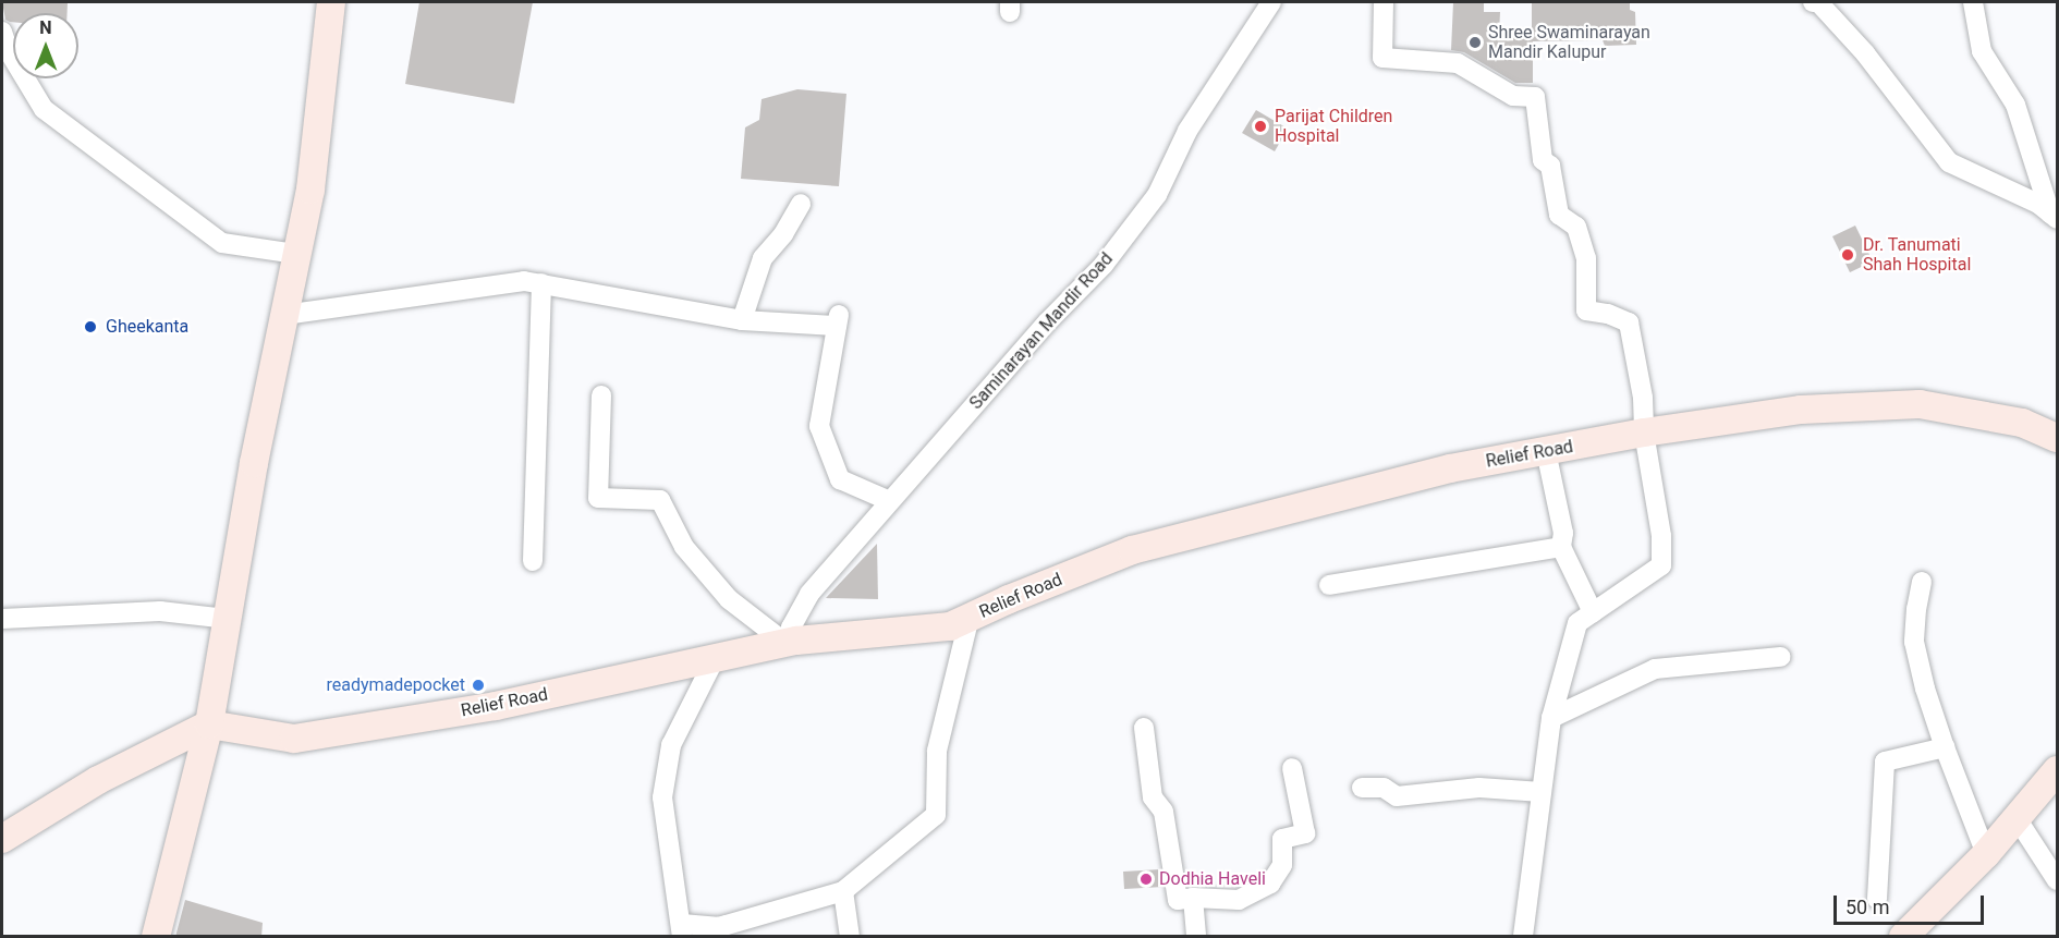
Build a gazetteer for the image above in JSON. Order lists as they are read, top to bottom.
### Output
{
  "streets": {
    "main road": ["Relief Road"],
    "street": ["Saminarayan Mandir Road"]
  },
  "crossings": [
    ["Saminarayan Mandir Road", "Relief Road"]
  ],
  "places": [
    "Shree Swaminarayan Mandir Kalupur",
    "Parijat Children Hospital",
    "Dr. Tanumati Shah Hospital",
    "Gheekanta",
    "readymadepocket",
    "Dodhia Haveli"
  ],
  "scale_bar": "50 m",
  "north": "top"
}
